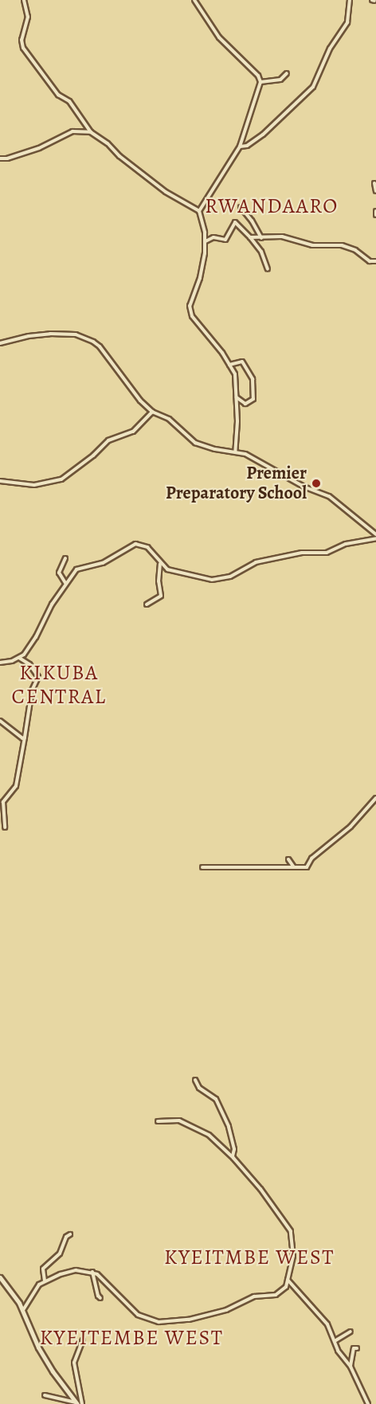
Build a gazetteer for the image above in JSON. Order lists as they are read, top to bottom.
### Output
{
  "districts": [
    "RWANDAARO",
    "KIKUBA CENTRAL",
    "KYEITMBE WEST",
    "KYEITEMBE WEST"
  ],
  "places": ["Premier Preparatory School"]
}
